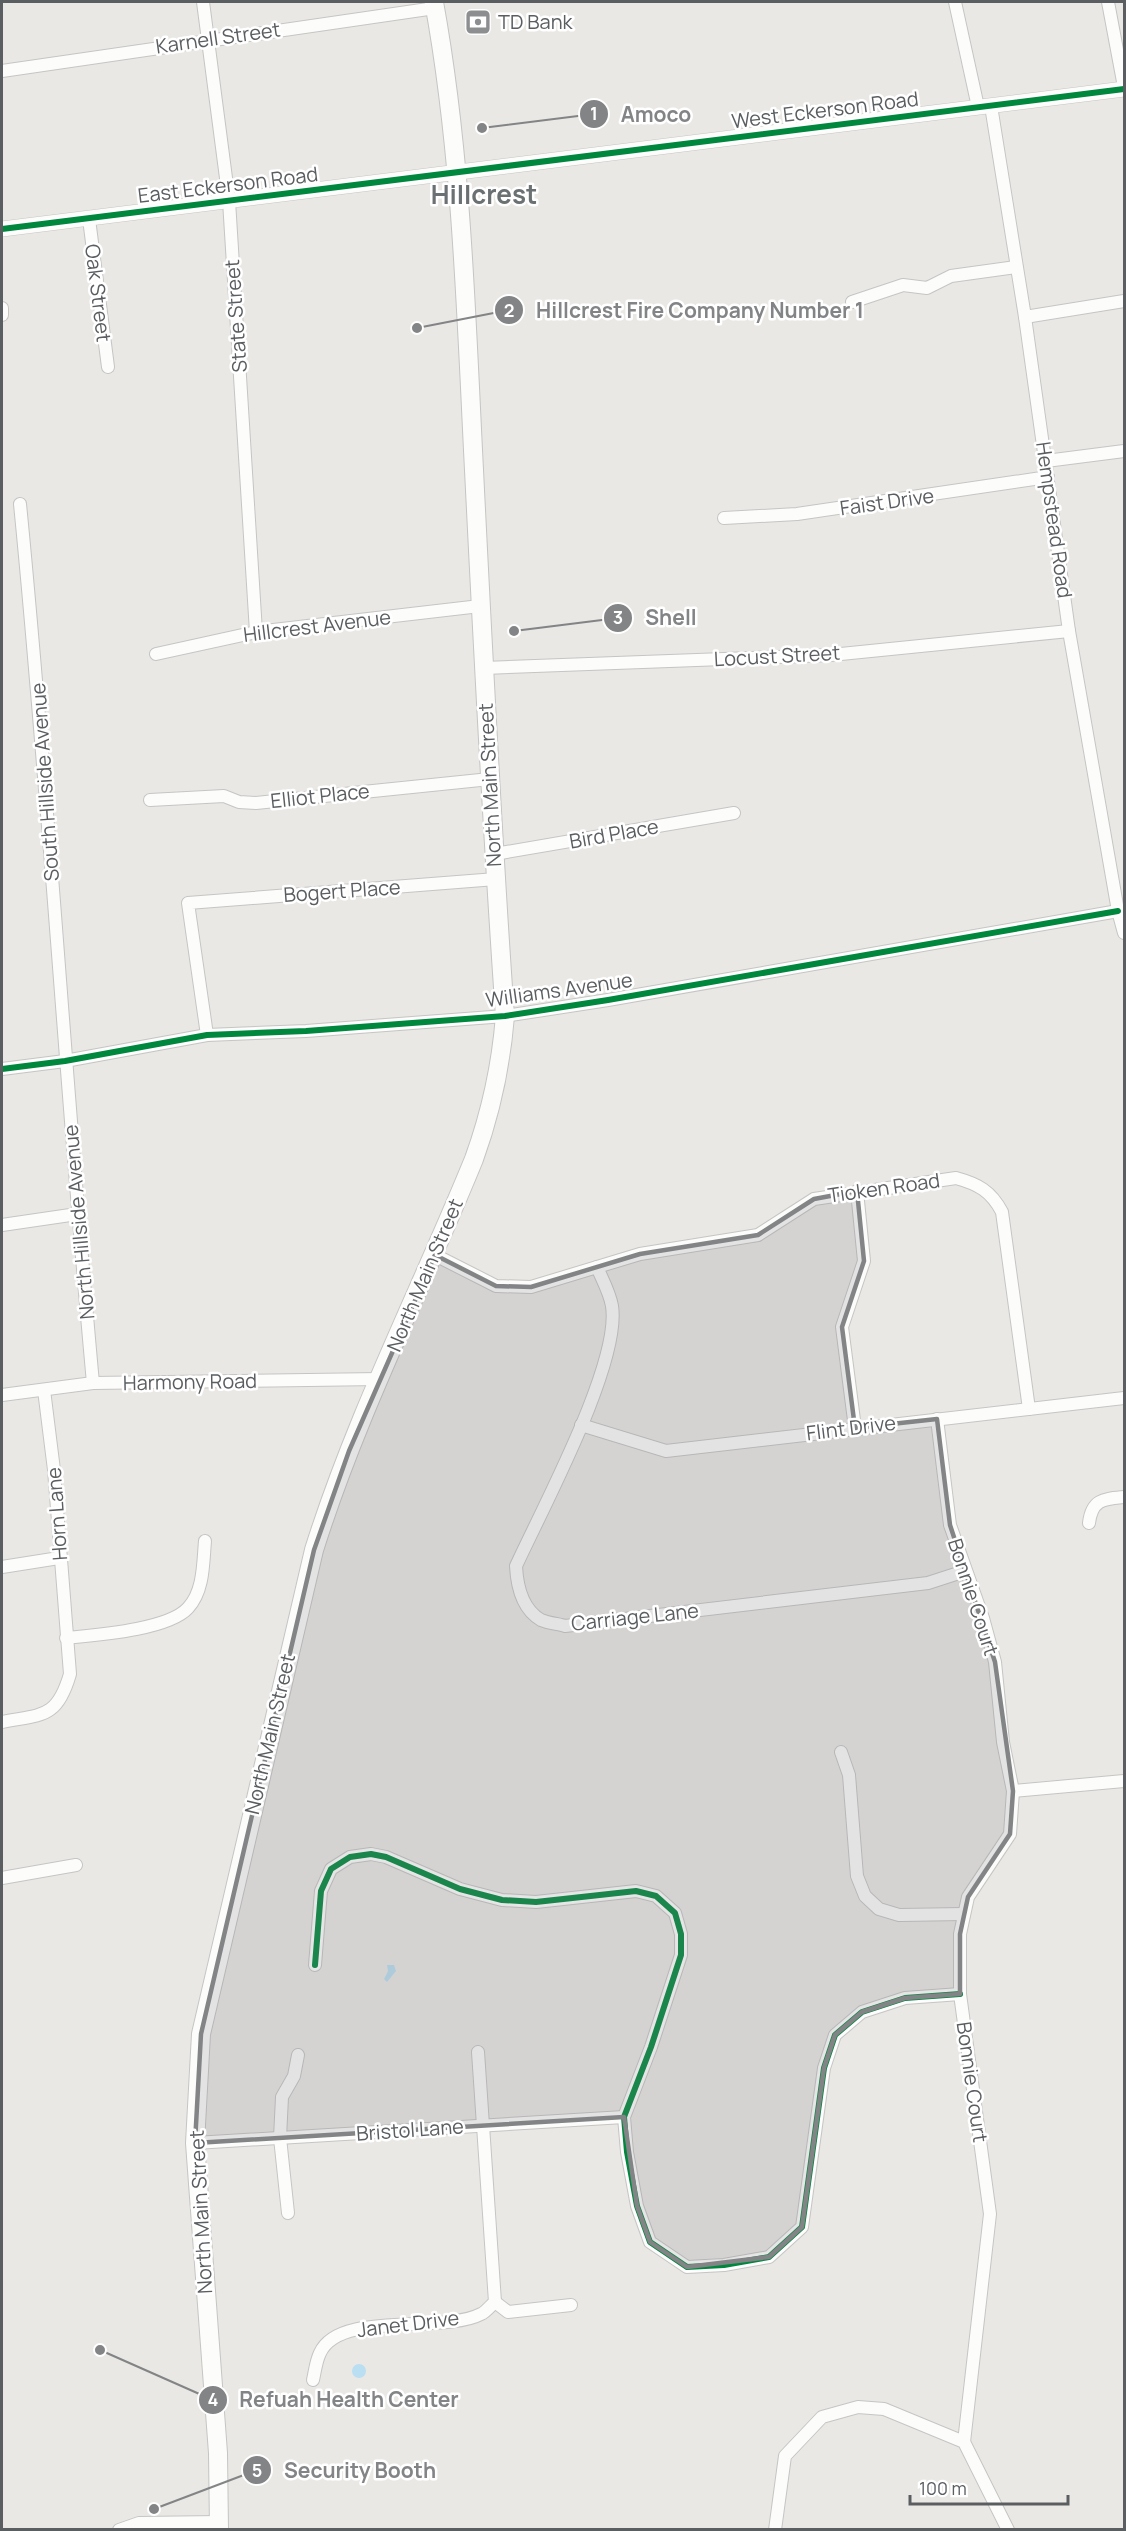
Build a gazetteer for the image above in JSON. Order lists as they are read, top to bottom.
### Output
{
  "streets": {
    "main road": ["North Main Street"],
    "street": [
      "Karnell Street",
      "West Eckerson Road",
      "East Eckerson Road",
      "Oak Street",
      "State Street",
      "Faist Drive",
      "Hempstead Road",
      "Hillcrest Avenue",
      "Locust Street",
      "South Hillside Avenue",
      "Elliot Place",
      "Bird Place",
      "Bogert Place",
      "Williams Avenue",
      "Tioken Road",
      "North Hillside Avenue",
      "Harmony Road",
      "Flint Drive",
      "Horn Lane",
      "Bonnie Court",
      "Carriage Lane",
      "Bristol Lane",
      "Janet Drive"
    ]
  },
  "crossings": [
    ["Karnell Street", "State Street"],
    ["Karnell Street", "North Main Street"],
    ["West Eckerson Road", "East Eckerson Road"],
    ["West Eckerson Road", "Hempstead Road"],
    ["West Eckerson Road", "North Main Street"],
    ["East Eckerson Road", "Oak Street"],
    ["East Eckerson Road", "State Street"],
    ["East Eckerson Road", "North Main Street"],
    ["State Street", "Hillcrest Avenue"],
    ["Faist Drive", "Hempstead Road"],
    ["Hempstead Road", "Locust Street"],
    ["Hempstead Road", "Williams Avenue"],
    ["Hillcrest Avenue", "North Main Street"],
    ["Locust Street", "North Main Street"],
    ["South Hillside Avenue", "Williams Avenue"],
    ["South Hillside Avenue", "North Hillside Avenue"],
    ["North Main Street", "Elliot Place"],
    ["North Main Street", "Bird Place"],
    ["North Main Street", "Bogert Place"],
    ["North Main Street", "Williams Avenue"],
    ["North Main Street", "Tioken Road"],
    ["North Main Street", "Harmony Road"],
    ["North Main Street", "Bristol Lane"],
    ["Bogert Place", "Williams Avenue"],
    ["Williams Avenue", "North Hillside Avenue"],
    ["Tioken Road", "Flint Drive"],
    ["Tioken Road", "Carriage Lane"],
    ["North Hillside Avenue", "Harmony Road"],
    ["Harmony Road", "Horn Lane"],
    ["Flint Drive", "Bonnie Court"],
    ["Flint Drive", "Carriage Lane"],
    ["Bonnie Court", "Carriage Lane"]
  ],
  "districts": ["Hillcrest"],
  "places": {
    "bank": ["TD Bank"],
    "other": [
      "Amoco",
      "Hillcrest Fire Company Number 1",
      "Shell",
      "Refuah Health Center",
      "Security Booth"
    ]
  },
  "scale_bar": "100 m"
}
